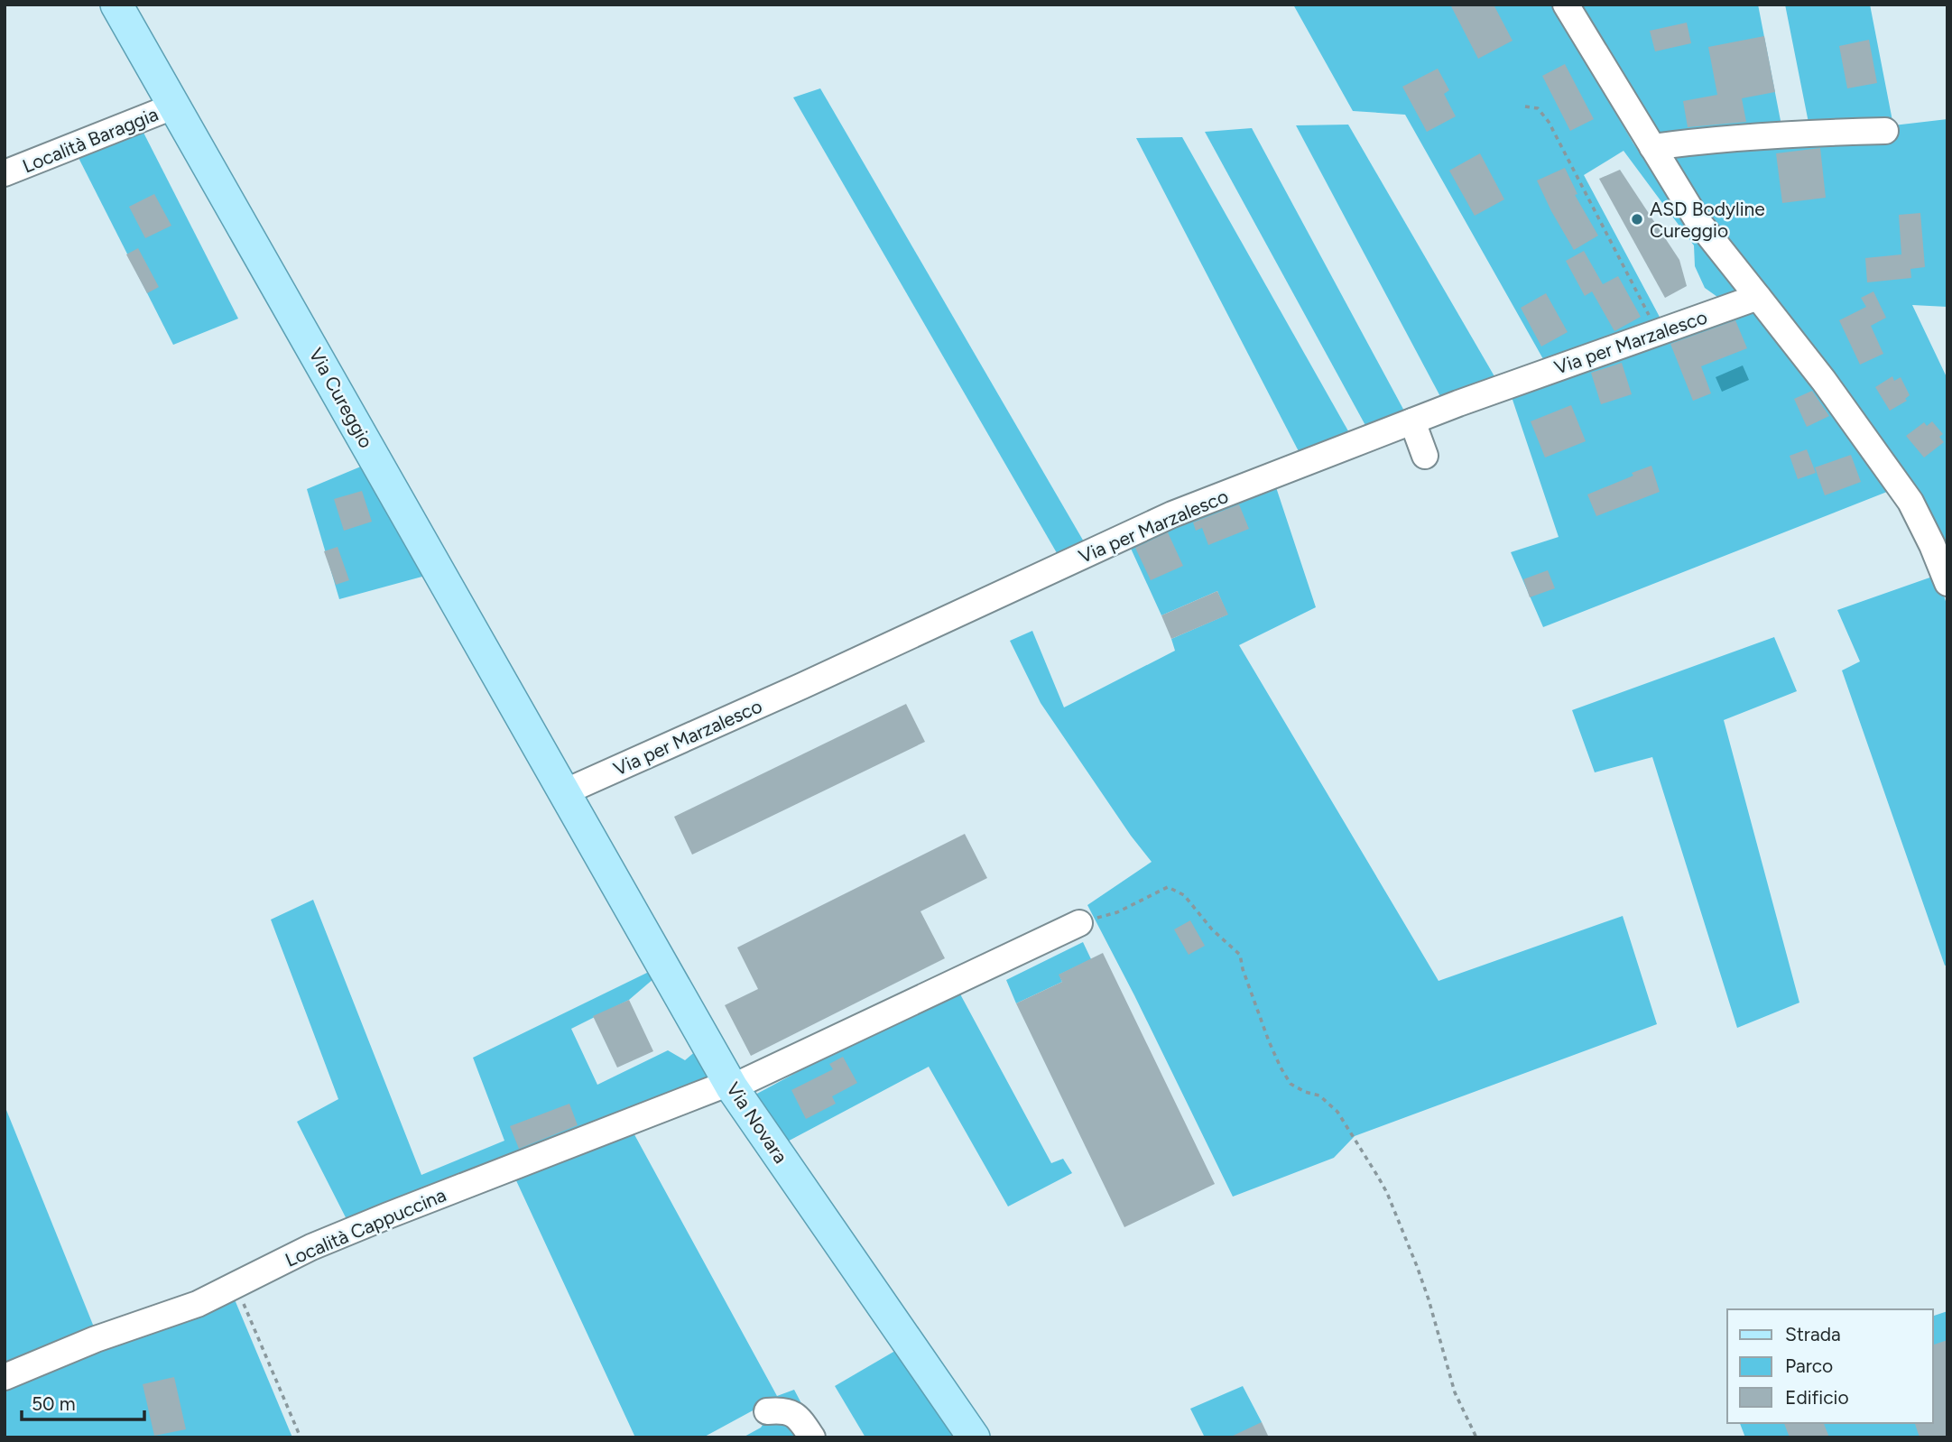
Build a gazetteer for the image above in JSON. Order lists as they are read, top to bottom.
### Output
{
  "streets": {
    "main road": ["Via Cureggio", "Via Novara"],
    "street": ["Località Baraggia", "Via per Marzalesco", "Località Cappuccina"]
  },
  "crossings": [
    ["Località Baraggia", "Via Cureggio"],
    ["Via per Marzalesco", "Via Cureggio"],
    ["Via per Marzalesco", "Via Novara"],
    ["Via Cureggio", "Via Novara"],
    ["Via Novara", "Località Cappuccina"]
  ],
  "places": ["ASD Bodyline Cureggio"],
  "legend": ["Strada", "Parco", "Edificio"],
  "scale_bar": "50 m"
}
